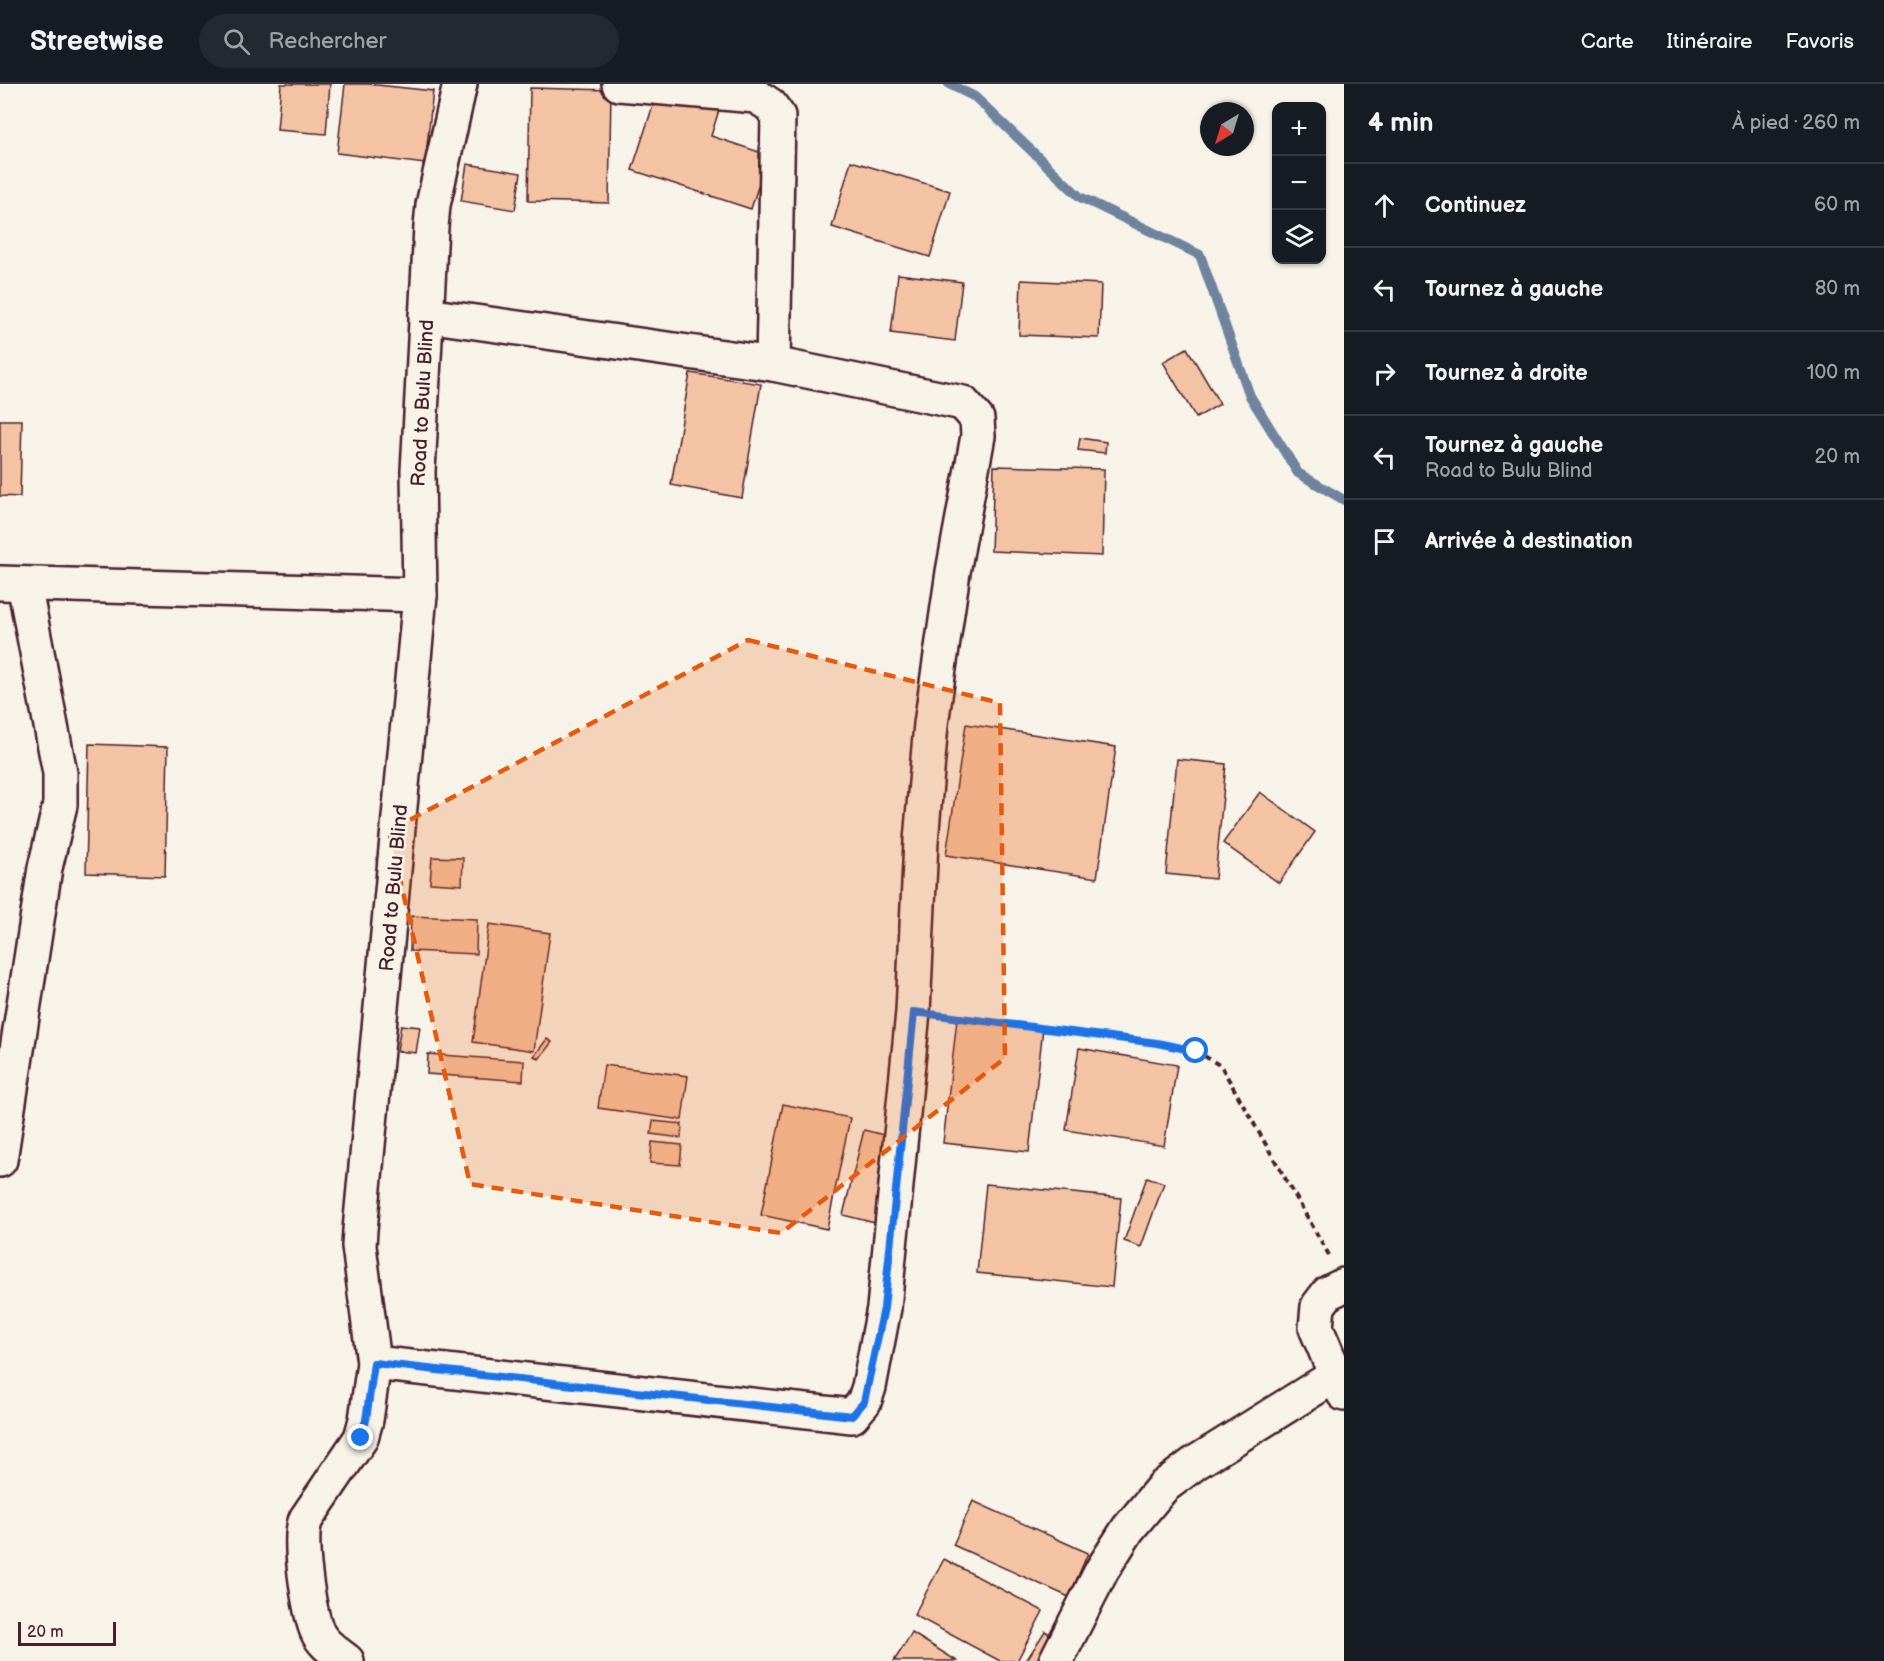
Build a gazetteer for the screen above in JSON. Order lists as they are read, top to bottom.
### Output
{
  "streets": {
    "street": ["Road to Bulu Blind"]
  },
  "scale_bar": "20 m",
  "north": "bottom left",
  "page": {
    "header": "Streetwise",
    "search": "Rechercher",
    "nav": ["Carte", "Itinéraire", "Favoris"],
    "heading": ["4 min", "À pied · 260 m"],
    "map_buttons": ["+", "−"],
    "list": [
      ["Continuez", "60 m"],
      ["Tournez à gauche", "80 m"],
      ["Tournez à droite", "100 m"],
      ["Tournez à gauche", "Road to Bulu Blind", "20 m"],
      "Arrivée à destination"
    ],
    "scale": "20 m"
  }
}
